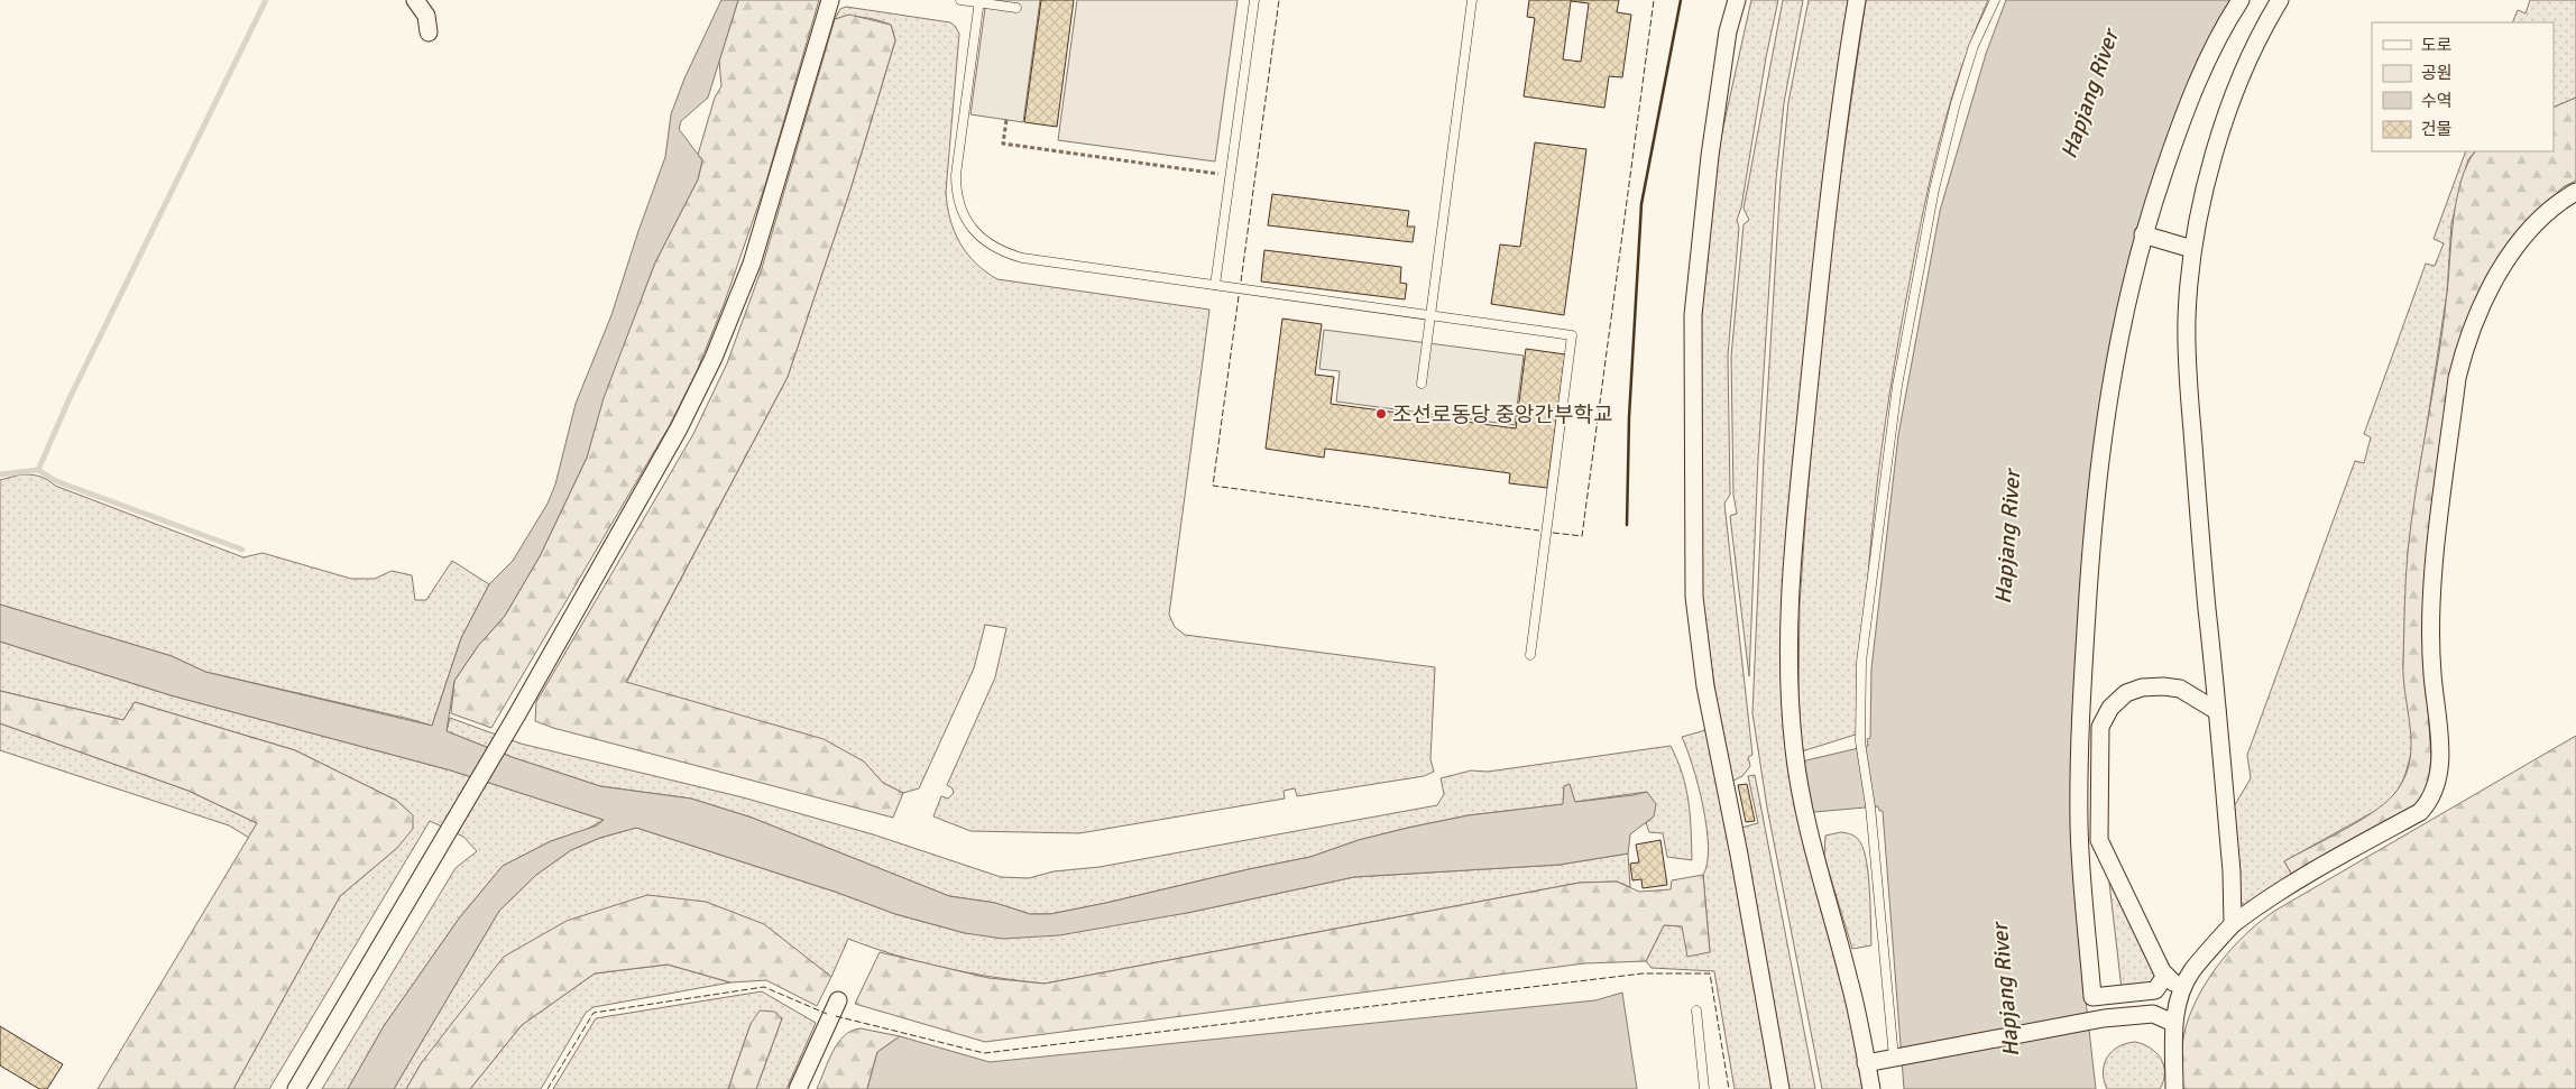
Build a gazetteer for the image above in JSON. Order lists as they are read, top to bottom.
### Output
{
  "water": ["Hapjang River"],
  "places": ["조선로동당 중앙간부학교"],
  "legend": [
    "도로",
    "공원",
    "수역",
    "건물"
  ]
}
